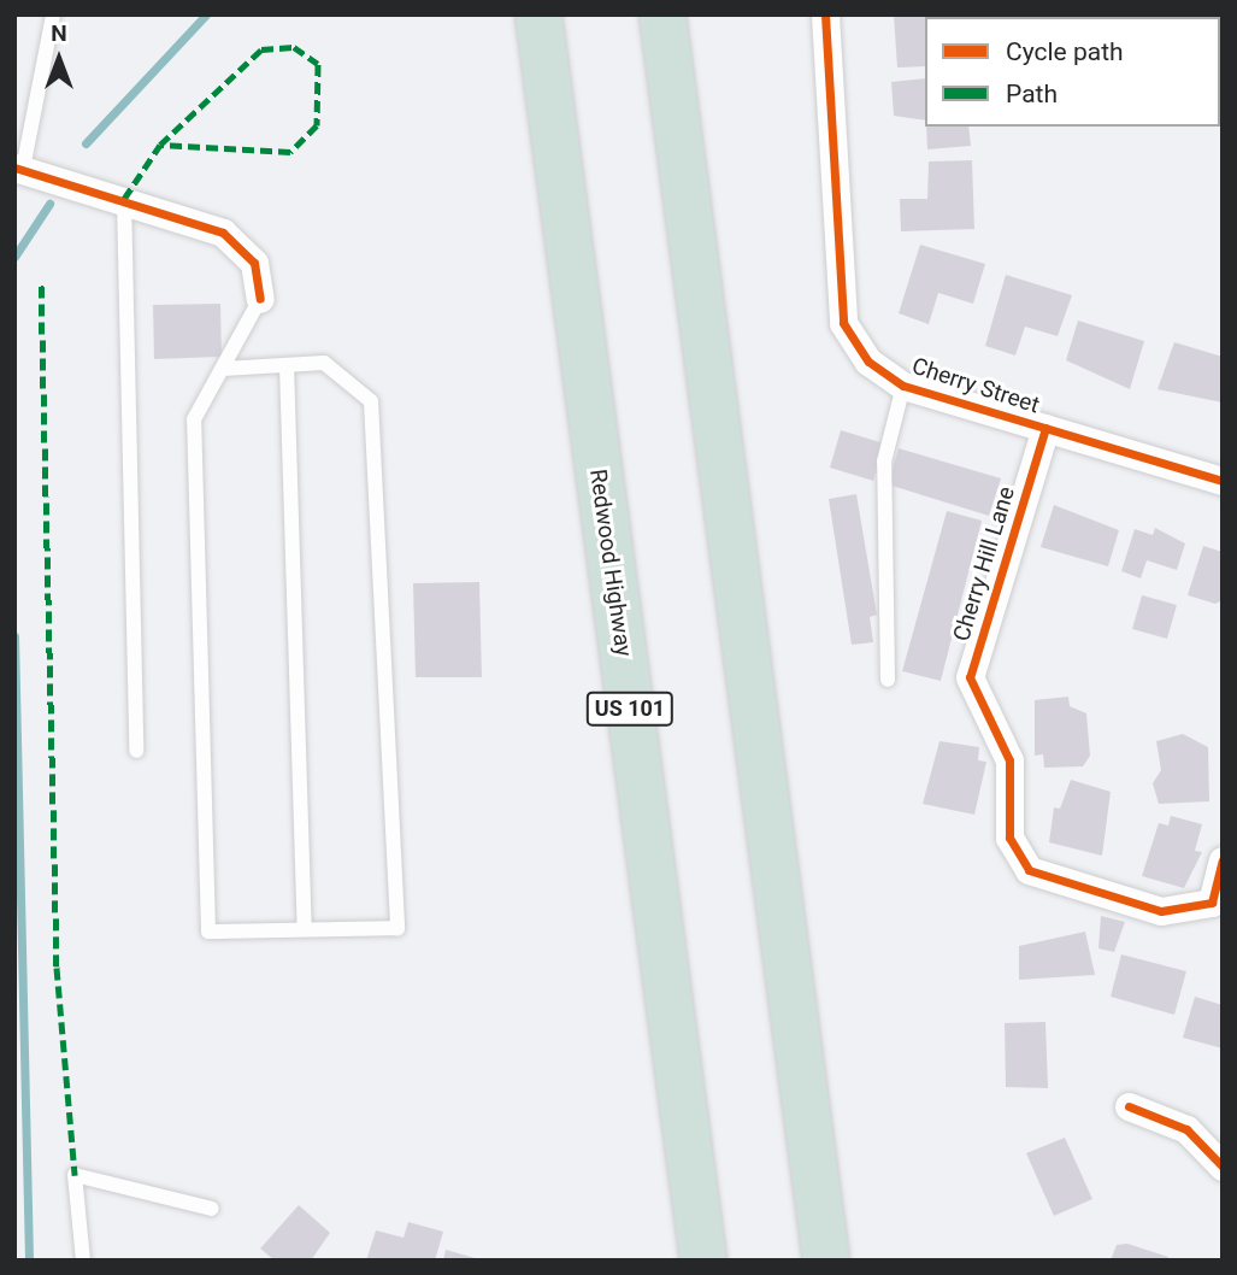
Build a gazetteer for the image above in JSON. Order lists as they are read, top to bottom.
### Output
{
  "streets": {
    "highway": ["Redwood Highway", "US 101"],
    "street": ["Cherry Street", "Cherry Hill Lane"]
  },
  "crossings": [
    ["Cherry Street", "Cherry Hill Lane"]
  ],
  "legend": ["Cycle path", "Path"],
  "north": "top"
}
